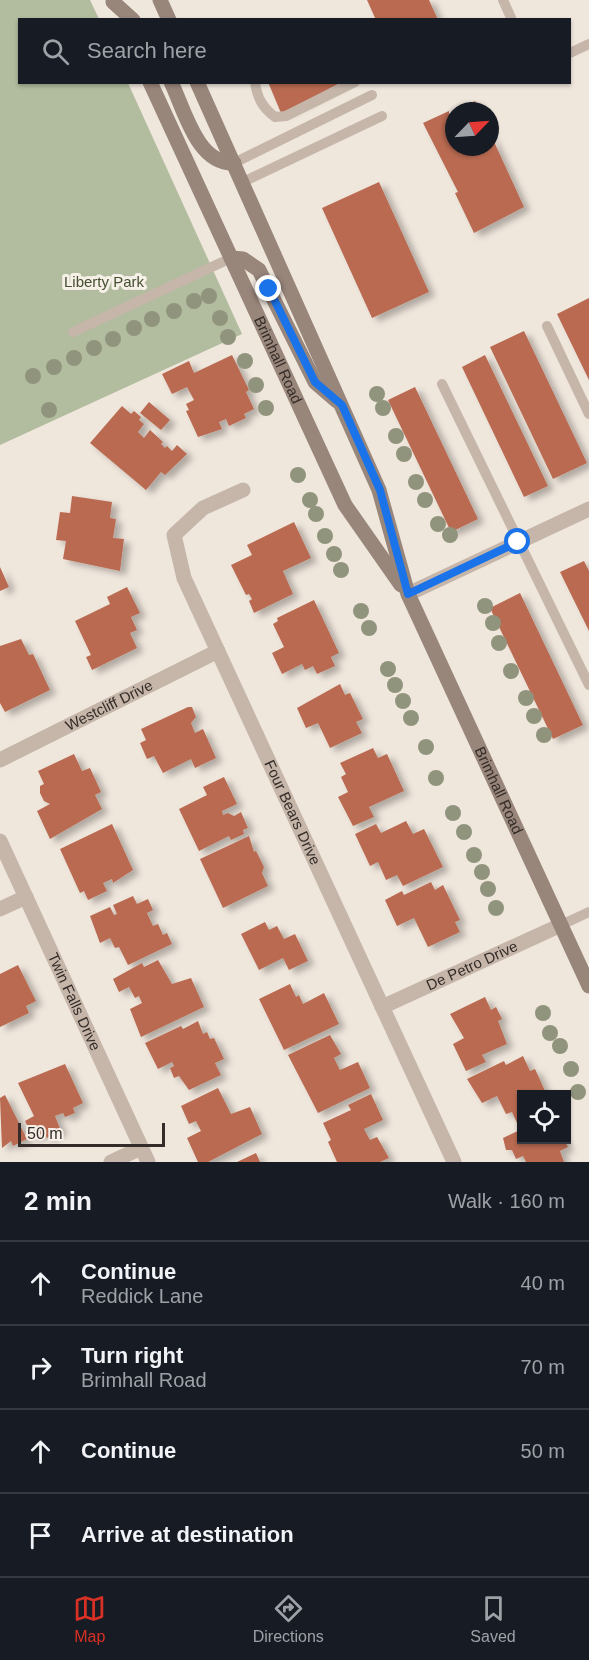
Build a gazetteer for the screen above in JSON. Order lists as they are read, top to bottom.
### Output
{
  "streets": {
    "street": [
      "Brimhall Road",
      "Westcliff Drive",
      "Four Bears Drive",
      "De Petro Drive",
      "Twin Falls Drive"
    ]
  },
  "crossings": [
    ["Brimhall Road", "De Petro Drive"],
    ["Westcliff Drive", "Four Bears Drive"],
    ["Four Bears Drive", "De Petro Drive"]
  ],
  "parks": ["Liberty Park"],
  "scale_bar": "50 m",
  "north": "top right",
  "page": {
    "search": "Search here",
    "scale": "50 m",
    "heading": ["2 min", "Walk · 160 m"],
    "list": [
      ["Continue", "Reddick Lane", "40 m"],
      ["Turn right", "Brimhall Road", "70 m"],
      ["Continue", "50 m"],
      "Arrive at destination"
    ],
    "nav": ["Map", "Directions", "Saved"]
  }
}
